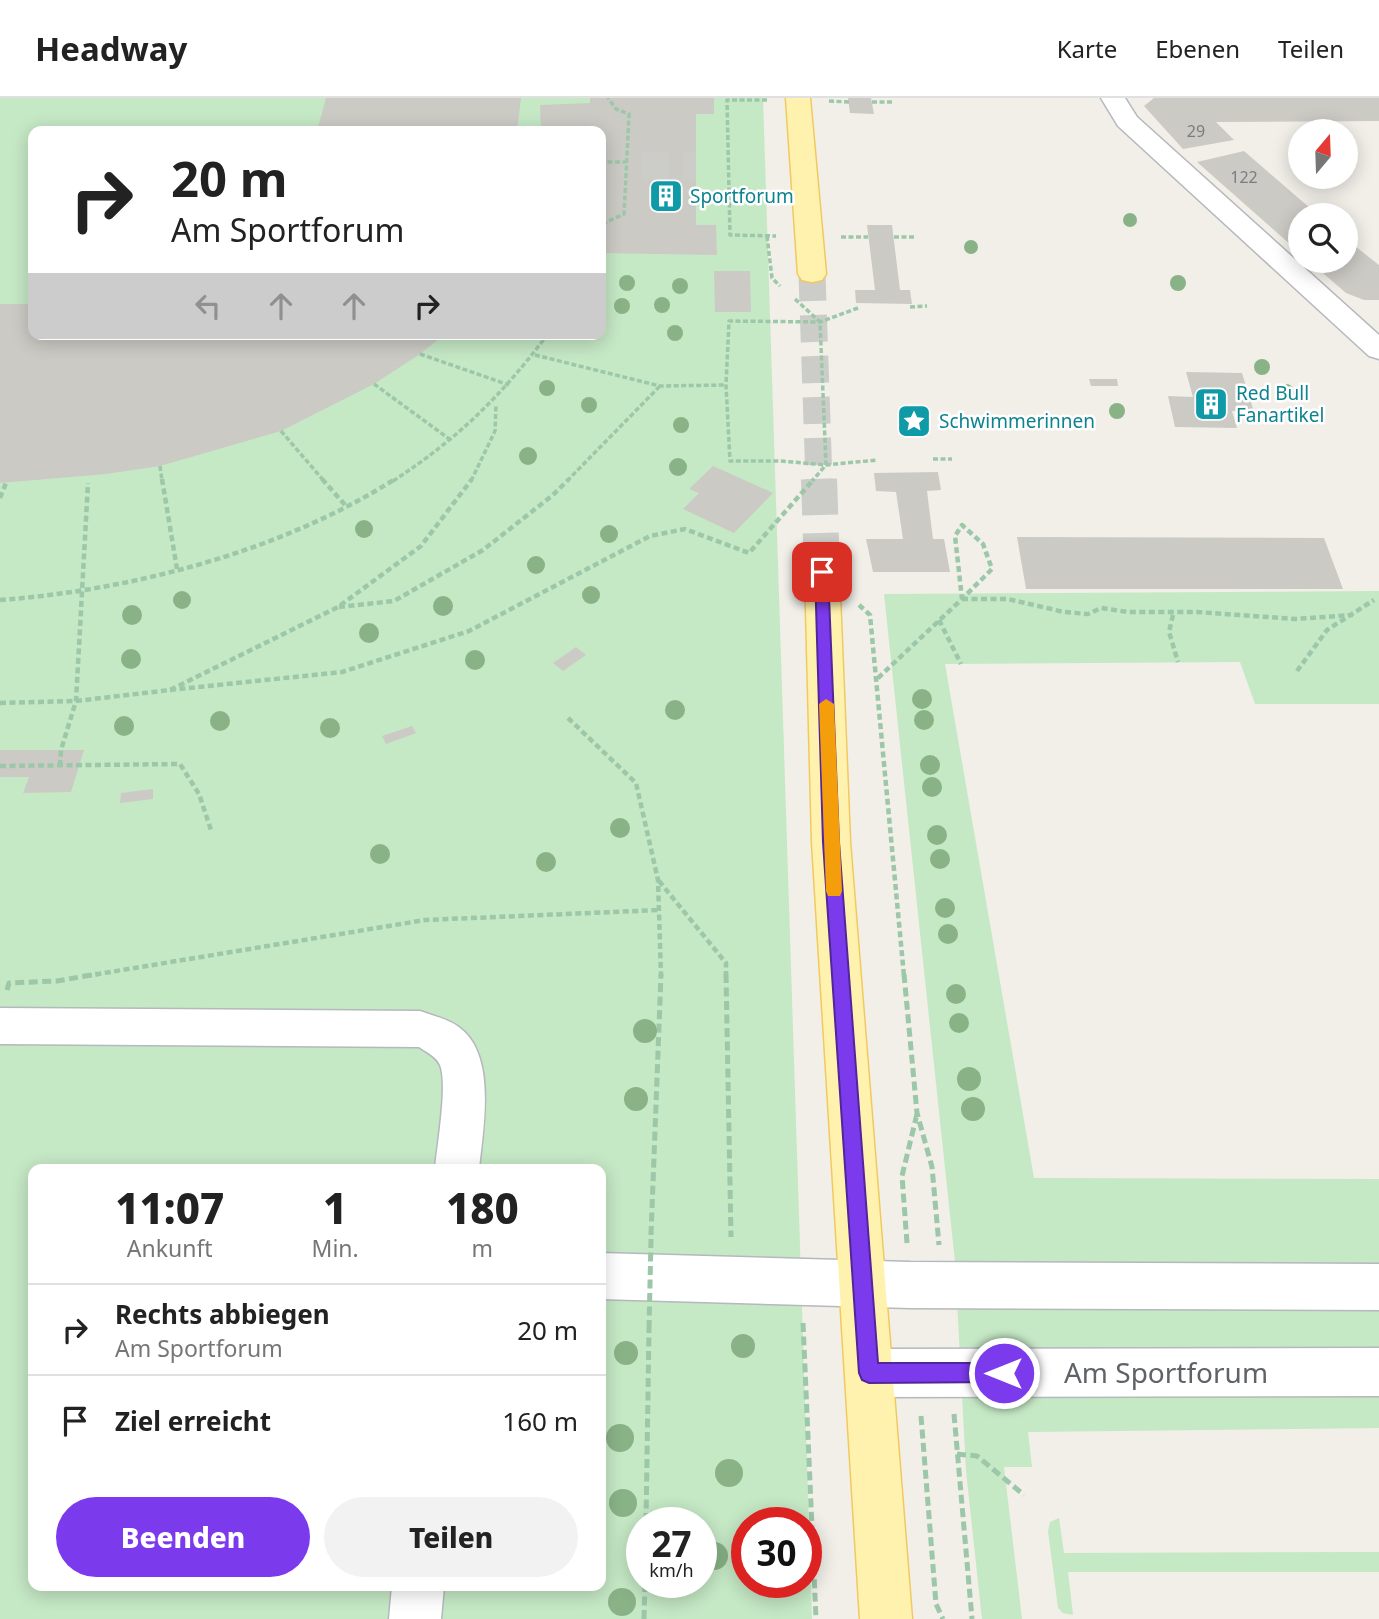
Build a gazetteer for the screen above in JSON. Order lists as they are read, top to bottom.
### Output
{
  "streets": {
    "street": ["Am Sportforum"]
  },
  "places": {
    "building": ["Sportforum", "Red Bull Fanartikel"],
    "place": ["Schwimmerinnen"]
  },
  "house_numbers": ["29", "122"],
  "north": "top",
  "page": {
    "header": "Headway",
    "nav": ["Karte", "Ebenen", "Teilen"],
    "turn": ["20 m", "Am Sportforum"],
    "eta": [
      "11:07",
      "Ankunft",
      "1",
      "Min.",
      "180",
      "m"
    ],
    "list": [
      {
        "name": "Rechts abbiegen",
        "note": "Am Sportforum",
        "value": "20 m"
      },
      {
        "name": "Ziel erreicht",
        "value": "160 m"
      }
    ],
    "buttons": ["Beenden", "Teilen"],
    "speed": "27 km/h",
    "limit": "30"
  }
}
